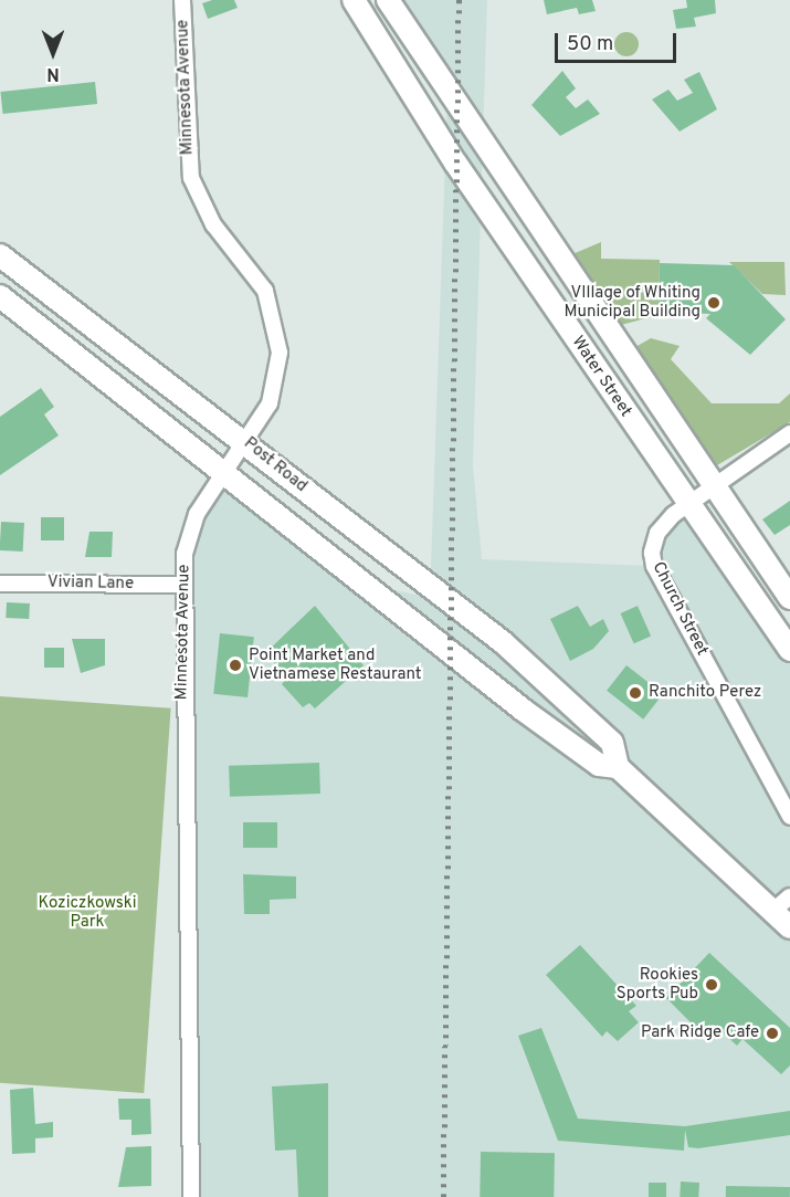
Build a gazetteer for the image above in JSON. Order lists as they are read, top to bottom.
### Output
{
  "streets": {
    "main road": ["Water Street", "Post Road"],
    "street": ["Minnesota Avenue", "Vivian Lane", "Church Street"]
  },
  "crossings": [
    ["Minnesota Avenue", "Post Road"],
    ["Minnesota Avenue", "Vivian Lane"],
    ["Water Street", "Church Street"]
  ],
  "parks": ["Koziczkowski Park"],
  "places": [
    "VIllage of Whiting Municipal Building",
    "Point Market and Vietnamese Restaurant",
    "Ranchito Perez",
    "Rookies Sports Pub",
    "Park Ridge Cafe"
  ],
  "scale_bar": "50 m",
  "north": "bottom"
}
